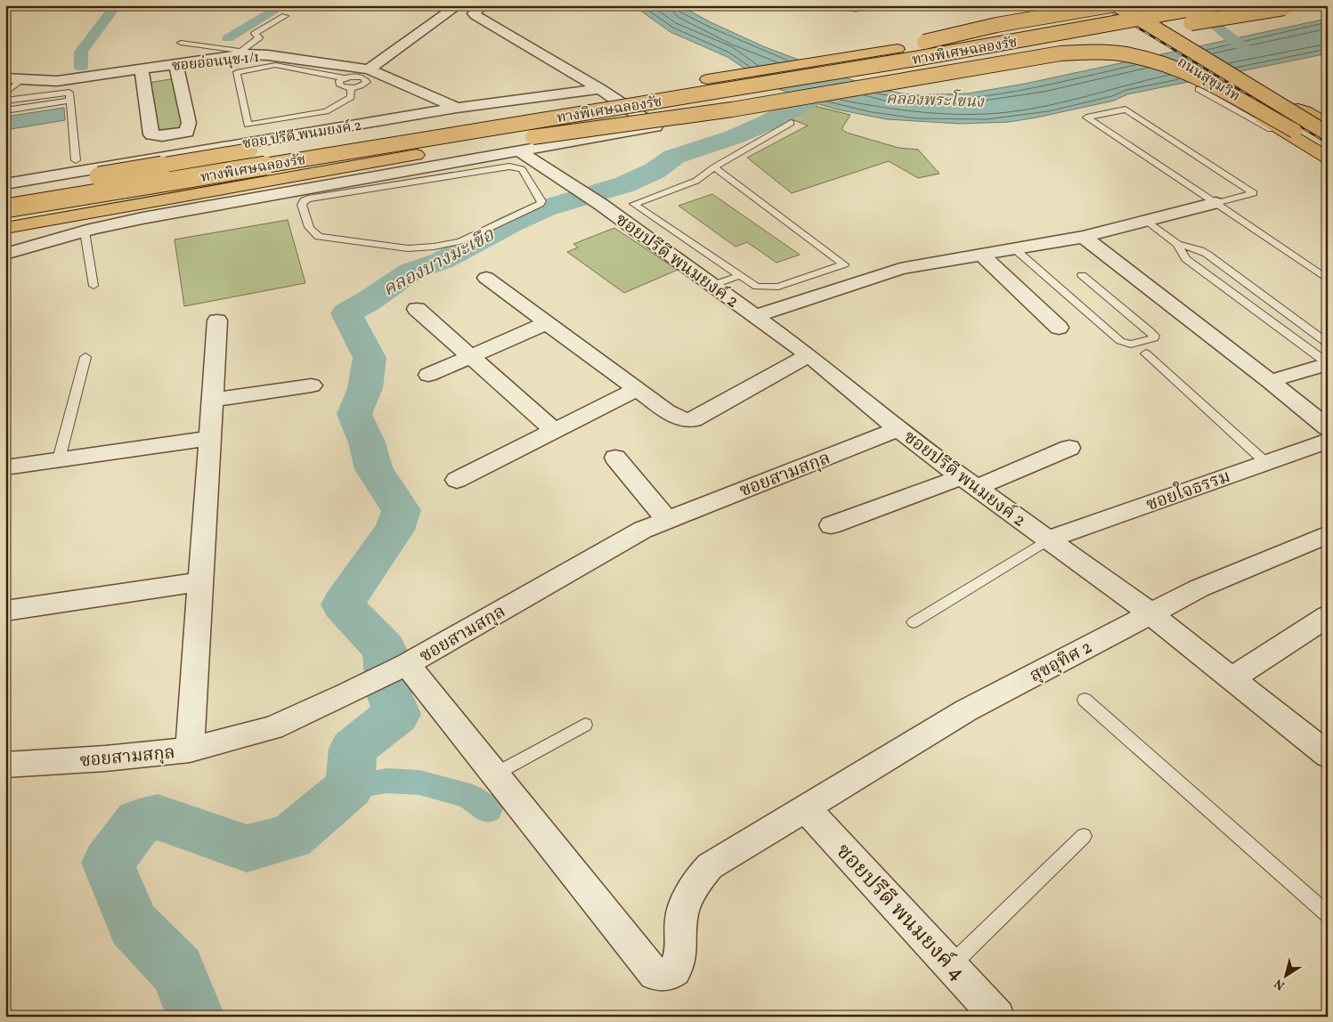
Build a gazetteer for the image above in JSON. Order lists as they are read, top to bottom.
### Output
{
  "streets": {
    "main road": ["ทางพิเศษฉลองรัช", "ถนนสุขุมวิท"],
    "street": [
      "ซอยอ่อนนุช 1/1",
      "ซอย ปรีดี พนมยงค์ 2",
      "ซอยปรีดี พนมยงค์ 2",
      "ซอยสามสกุล",
      "ซอยใจธรรม",
      "สุขอุทิศ 2",
      "ซอยปรีดี พนมยงค์ 4"
    ]
  },
  "crossings": [
    ["ซอยอ่อนนุช 1/1", "ซอย ปรีดี พนมยงค์ 2"],
    ["ซอยปรีดี พนมยงค์ 2", "ซอยสามสกุล"],
    ["ซอยปรีดี พนมยงค์ 2", "ซอยใจธรรม"],
    ["ซอยปรีดี พนมยงค์ 2", "สุขอุทิศ 2"],
    ["สุขอุทิศ 2", "ซอยปรีดี พนมยงค์ 4"]
  ],
  "water": ["คลองพระโขนง", "คลองบางมะเขือ"],
  "north": "bottom left"
}
